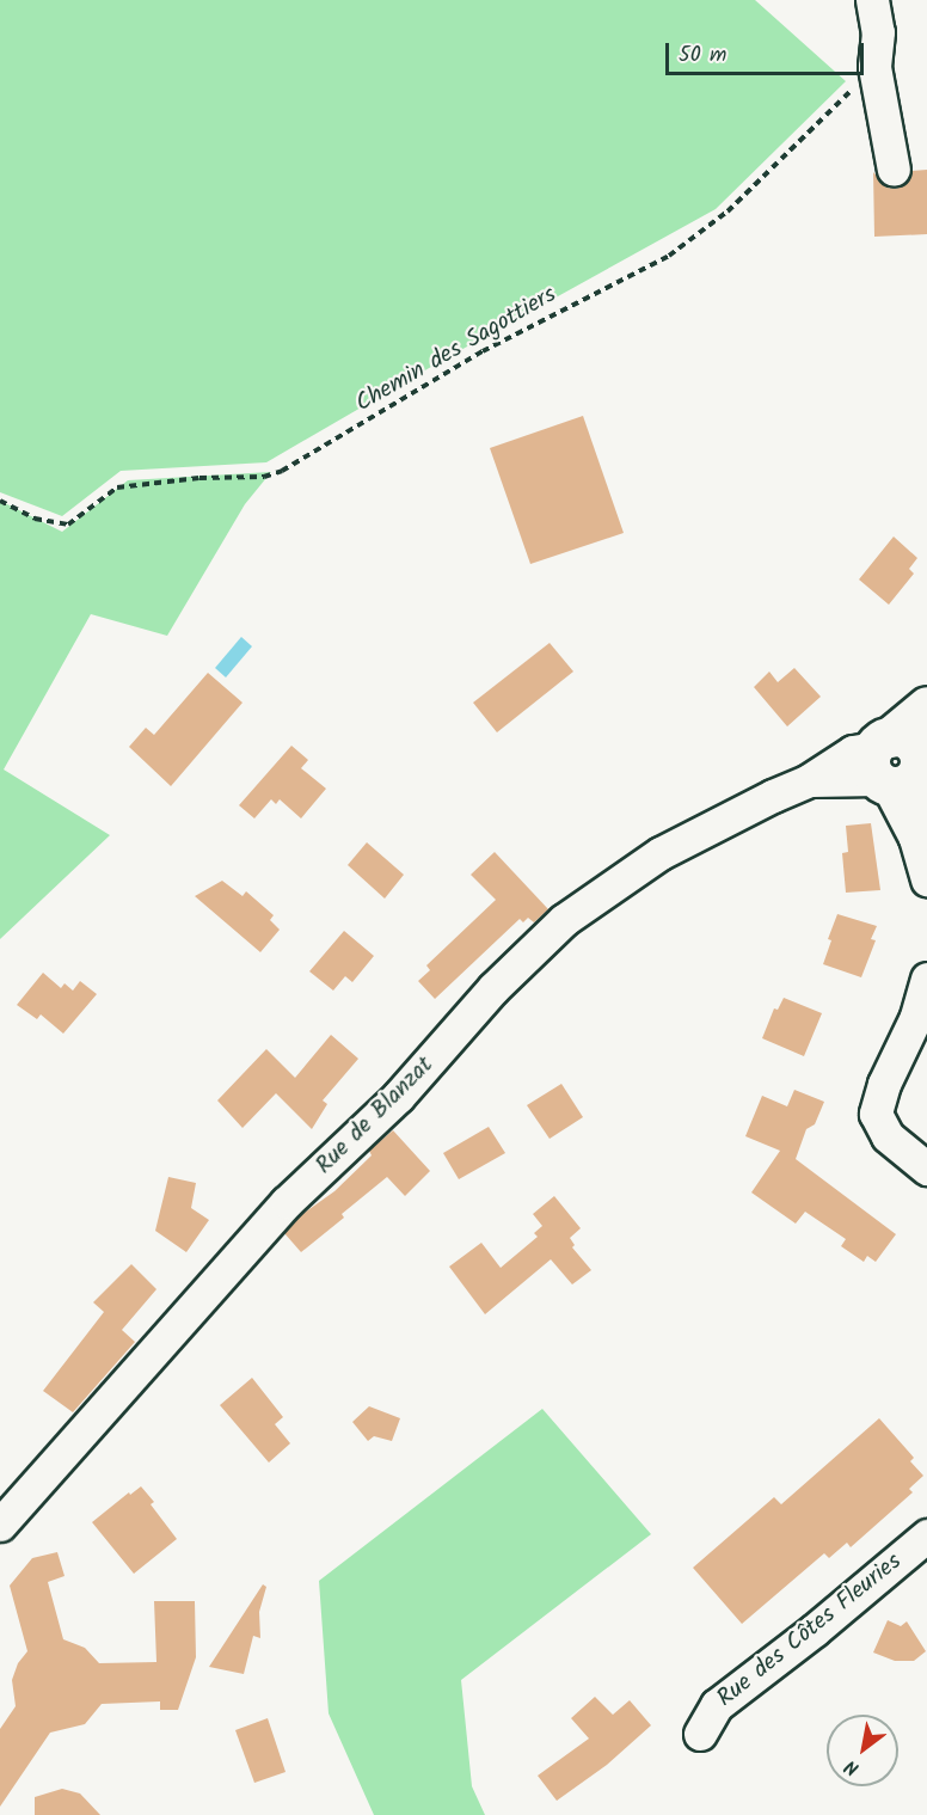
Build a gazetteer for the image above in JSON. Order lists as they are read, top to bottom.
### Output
{
  "streets": {
    "street": ["Rue de Blanzat", "Rue des Côtes Fleuries"],
    "path": ["Chemin des Sagottiers"]
  },
  "scale_bar": "50 m",
  "north": "bottom left"
}
